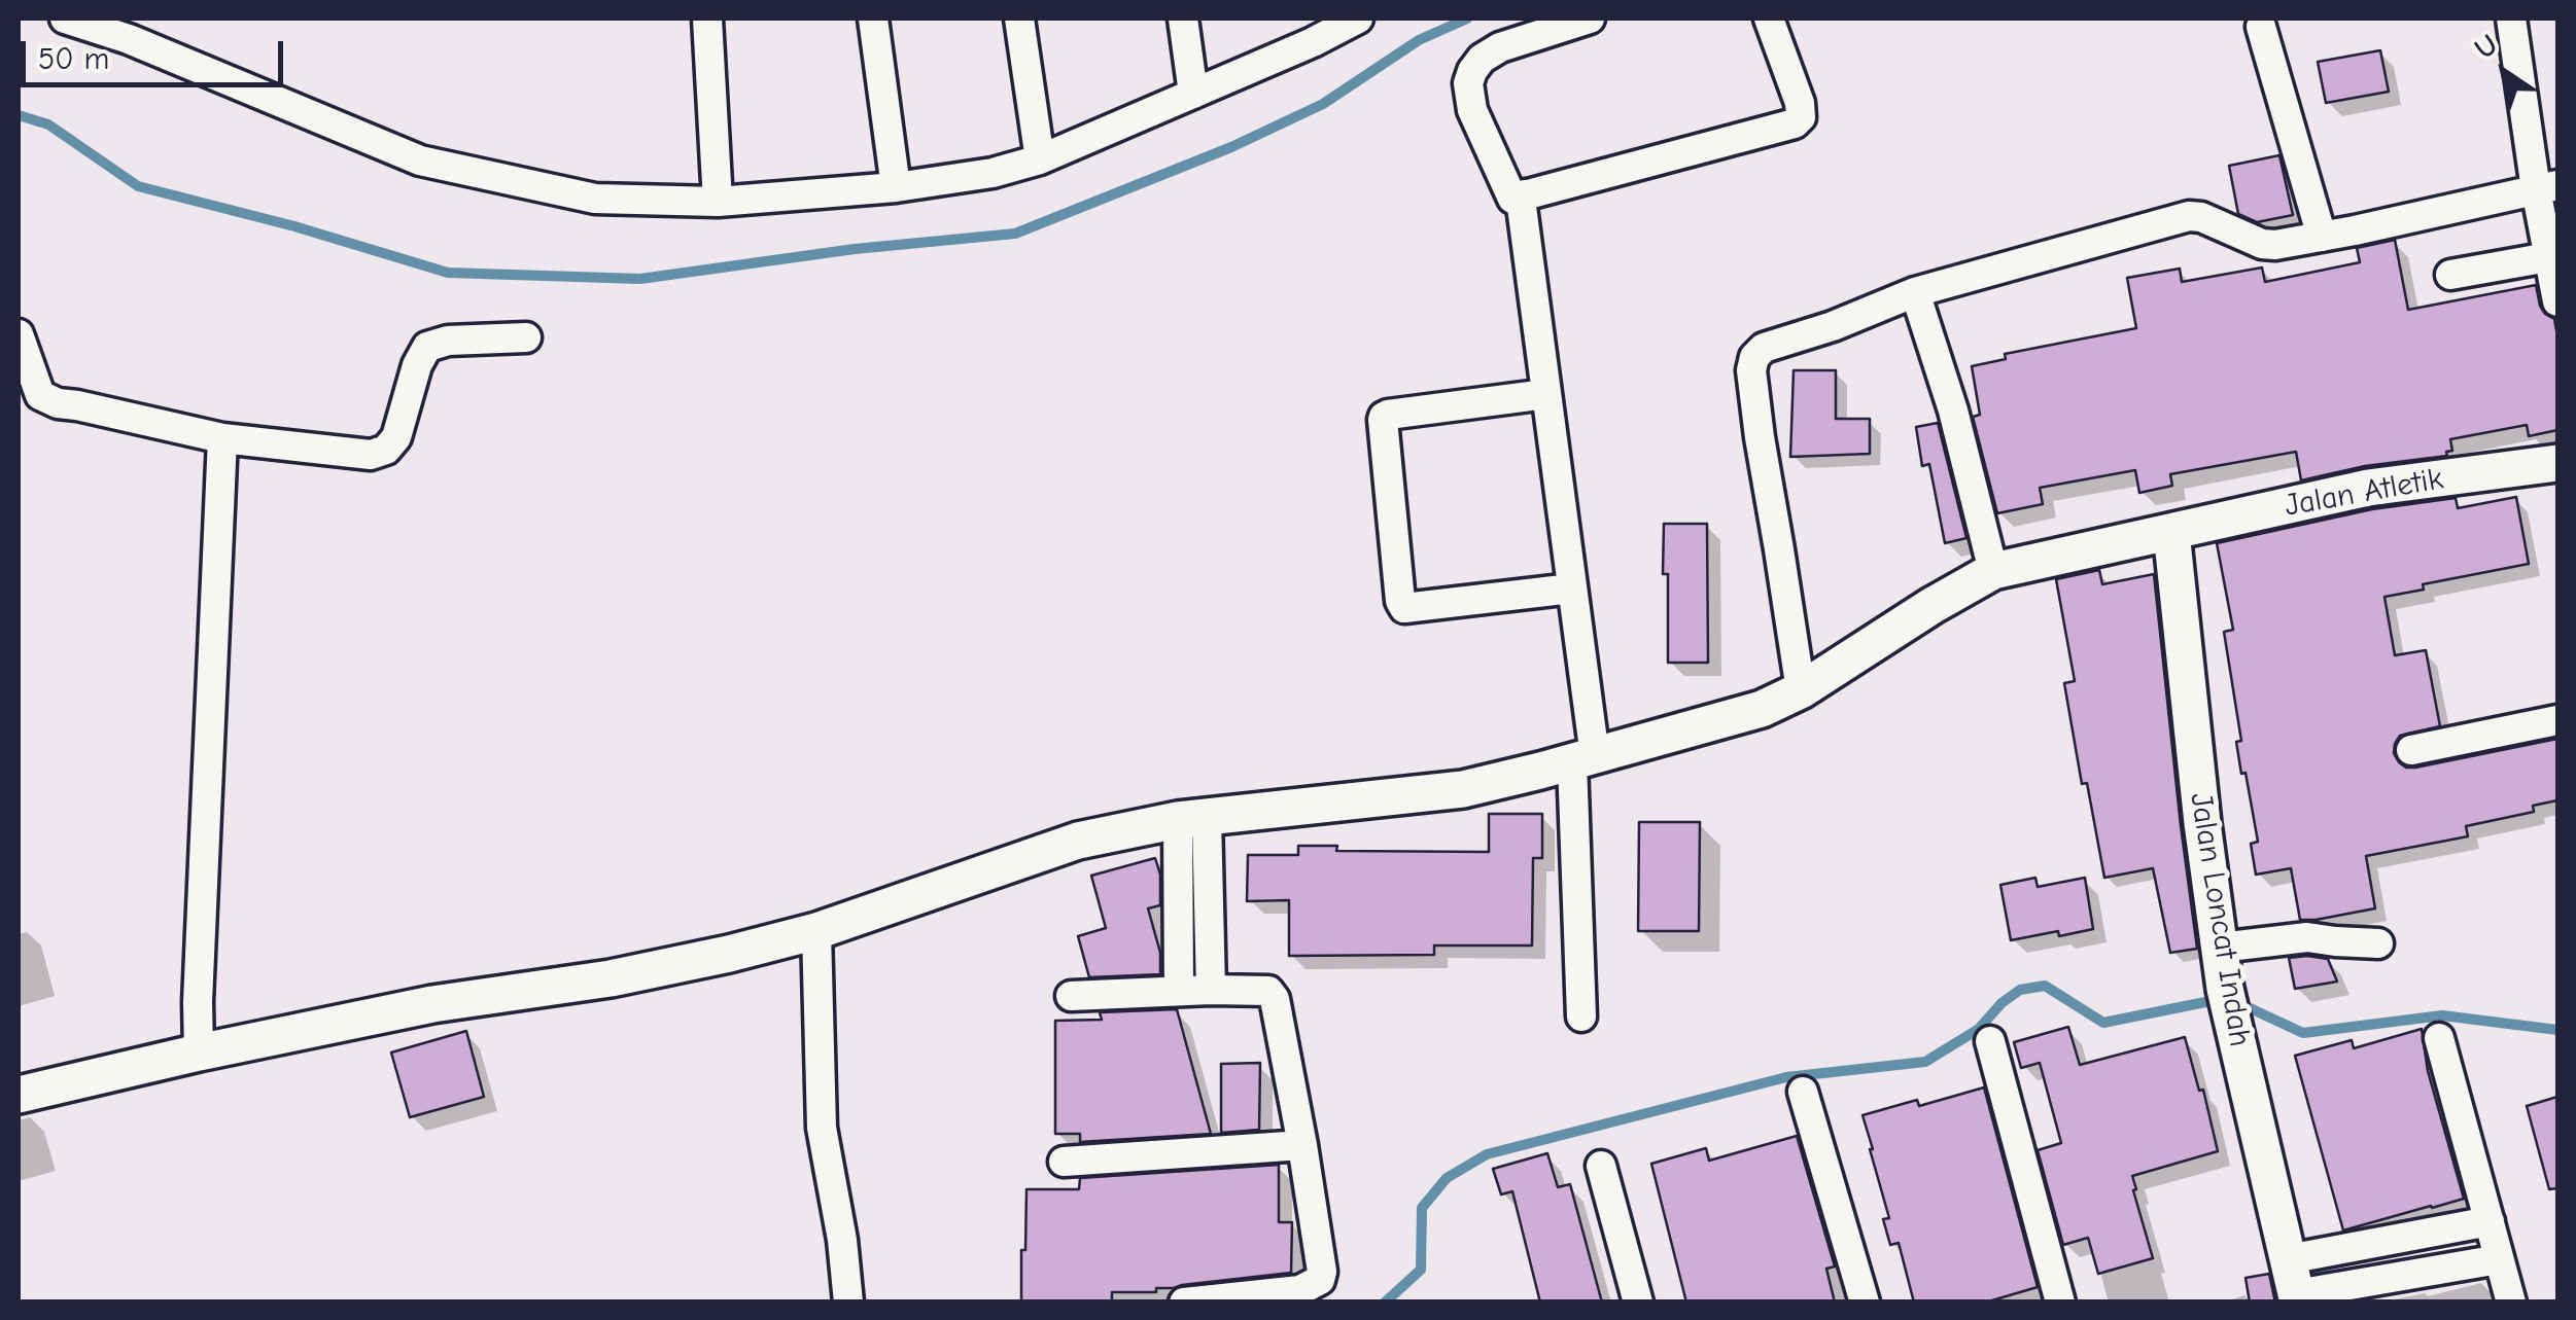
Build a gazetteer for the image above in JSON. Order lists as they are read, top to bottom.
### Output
{
  "streets": {
    "street": ["Jalan Atletik", "Jalan Loncat Indah"]
  },
  "crossings": [
    ["Jalan Atletik", "Jalan Loncat Indah"]
  ],
  "scale_bar": "50 m",
  "north": "top left"
}
